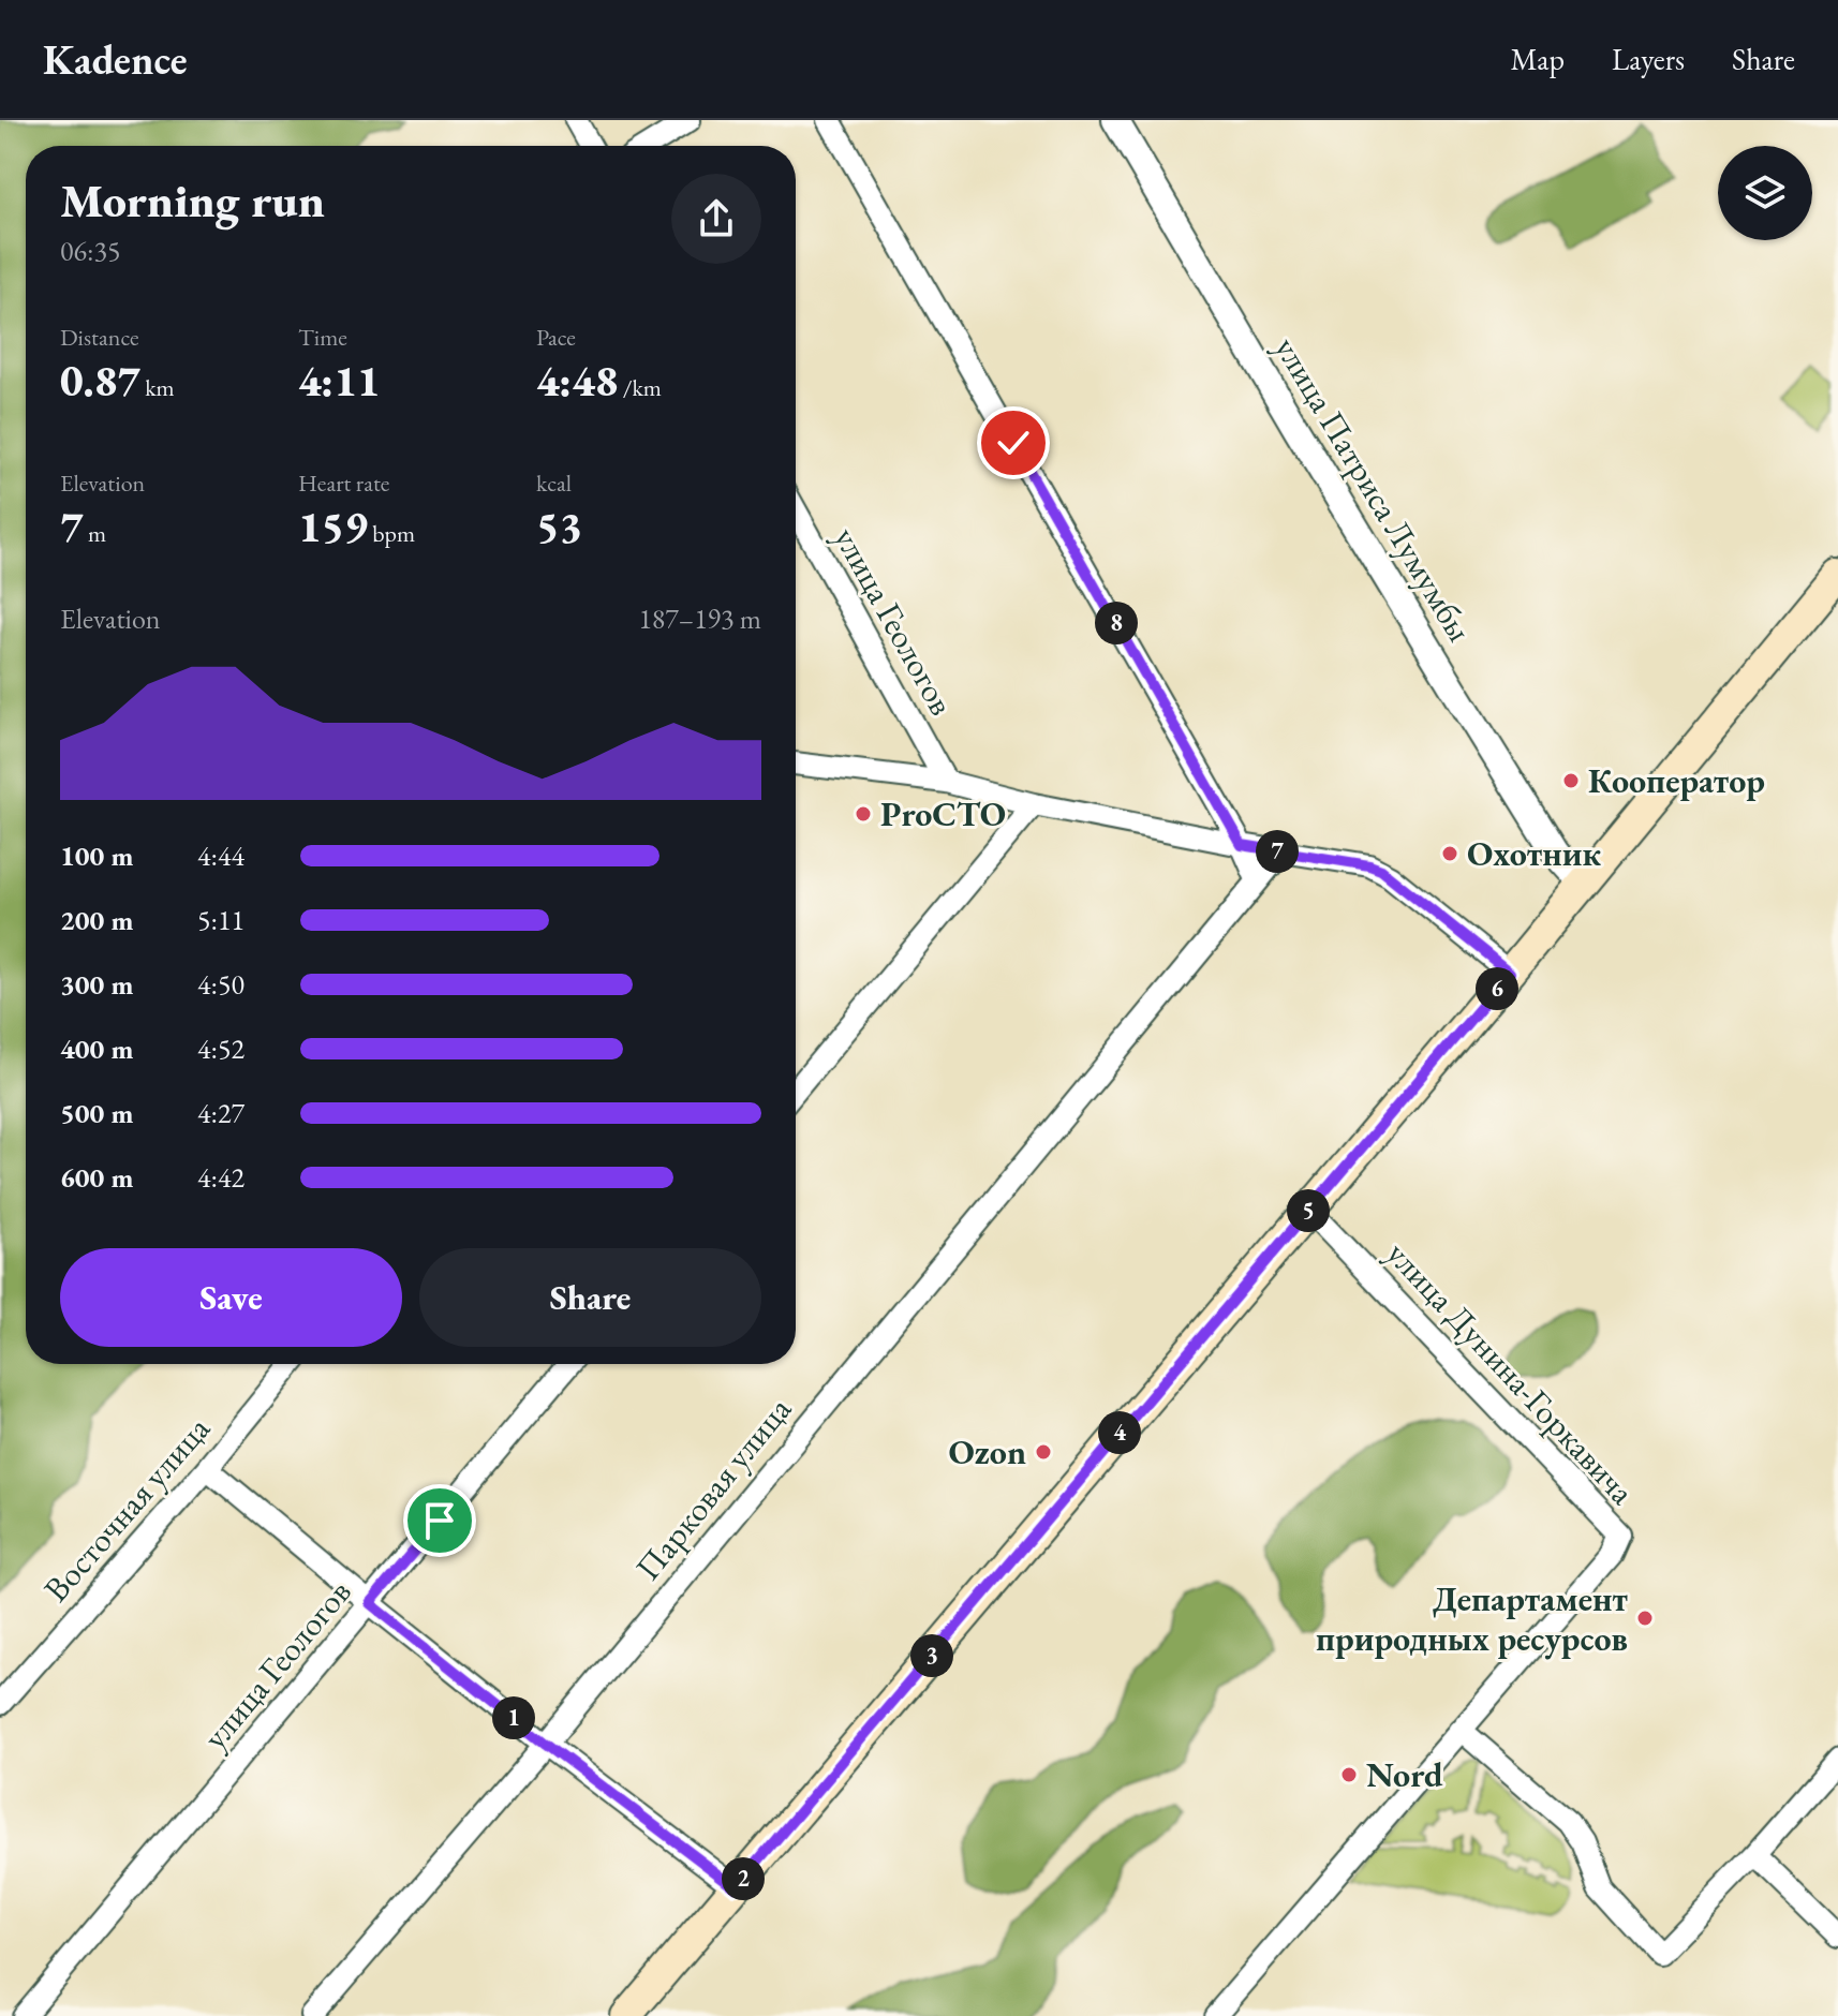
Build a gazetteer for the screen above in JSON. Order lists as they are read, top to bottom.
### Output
{
  "streets": {
    "street": [
      "улица Патриса Лумумбы",
      "улица Геологов",
      "улица Дунина-Горкавича",
      "Парковая улица",
      "Восточная улица"
    ]
  },
  "places": [
    "Кооператор",
    "ProСТО",
    "Охотник",
    "Ozon",
    "Департамент природных ресурсов",
    "Nord"
  ],
  "page": {
    "header": "Kadence",
    "nav": ["Map", "Layers", "Share"],
    "heading": ["Morning run", "06:35"],
    "stats": [
      ["Distance", "0.87 km"],
      ["Time", "4:11"],
      ["Pace", "4:48 /km"],
      ["Elevation", "7 m"],
      ["Heart rate", "159 bpm"],
      ["kcal", "53"]
    ],
    "chart": ["Elevation", "187–193 m"],
    "pins": [
      "8",
      "7",
      "6",
      "5",
      "4",
      "3",
      "1",
      "2"
    ],
    "list": [
      {
        "name": "100 m",
        "note": "4:44"
      },
      {
        "name": "200 m",
        "note": "5:11"
      },
      {
        "name": "300 m",
        "note": "4:50"
      },
      {
        "name": "400 m",
        "note": "4:52"
      },
      {
        "name": "500 m",
        "note": "4:27"
      },
      {
        "name": "600 m",
        "note": "4:42"
      }
    ],
    "buttons": ["Save", "Share"]
  }
}
